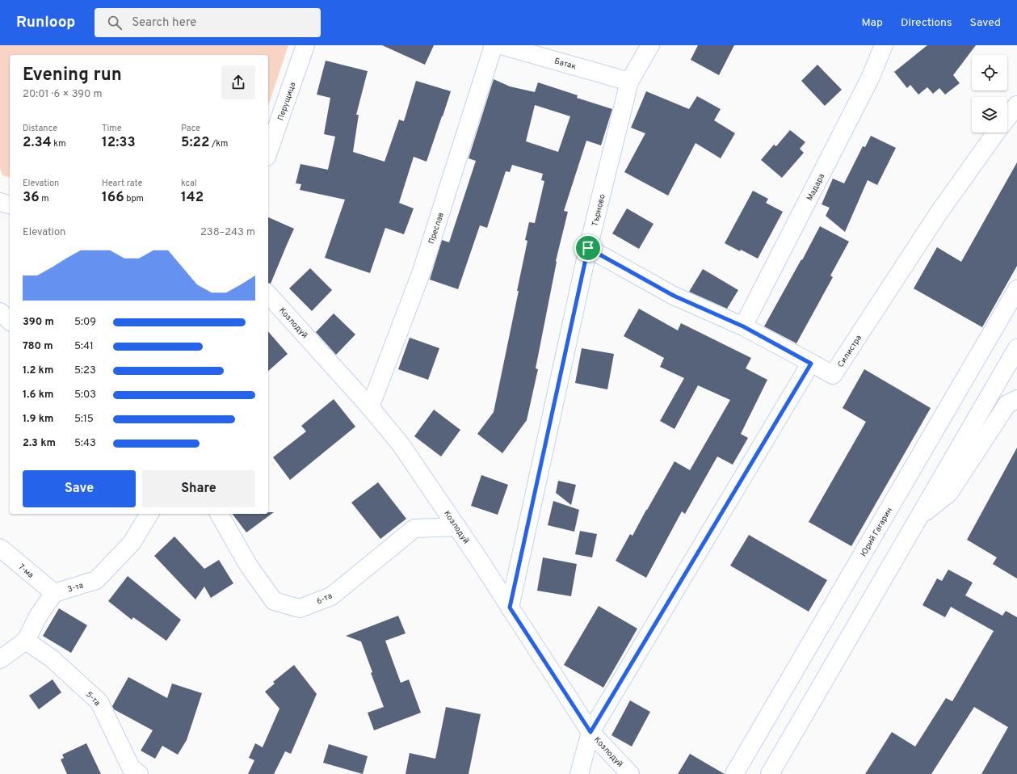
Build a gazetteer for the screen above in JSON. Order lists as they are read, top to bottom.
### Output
{
  "streets": {
    "street": [
      "Батак",
      "Перущица",
      "Мадара",
      "Търново",
      "Преслав",
      "Козлодуй",
      "Силистра",
      "Юрий Гагарин",
      "7-ма",
      "3-та",
      "6-та",
      "5-та"
    ]
  },
  "crossings": [
    ["Батак", "Търново"],
    ["Търново", "Козлодуй"],
    ["Преслав", "Козлодуй"],
    ["Козлодуй", "6-та"],
    ["7-ма", "3-та"]
  ],
  "page": {
    "header": "Runloop",
    "search": "Search here",
    "nav": ["Map", "Directions", "Saved"],
    "heading": ["Evening run", "20:01 · 6 × 390 m"],
    "stats": [
      ["Distance", "2.34 km"],
      ["Time", "12:33"],
      ["Pace", "5:22 /km"],
      ["Elevation", "36 m"],
      ["Heart rate", "166 bpm"],
      ["kcal", "142"]
    ],
    "chart": ["Elevation", "238–243 m"],
    "list": [
      {
        "name": "390 m",
        "note": "5:09"
      },
      {
        "name": "780 m",
        "note": "5:41"
      },
      {
        "name": "1.2 km",
        "note": "5:23"
      },
      {
        "name": "1.6 km",
        "note": "5:03"
      },
      {
        "name": "1.9 km",
        "note": "5:15"
      },
      {
        "name": "2.3 km",
        "note": "5:43"
      }
    ],
    "buttons": ["Save", "Share"]
  }
}
